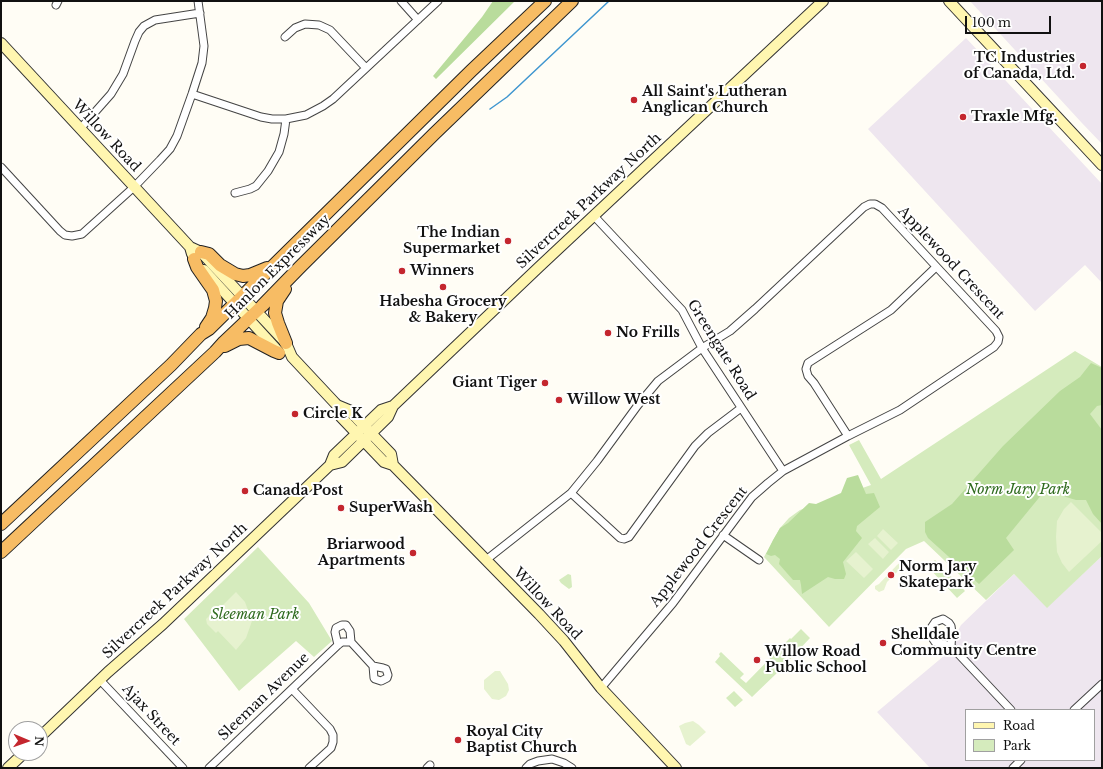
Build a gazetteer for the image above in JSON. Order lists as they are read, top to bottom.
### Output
{
  "streets": {
    "highway": ["Hanlon Expressway"],
    "main road": ["Willow Road", "Silvercreek Parkway North"],
    "street": [
      "Applewood Crescent",
      "Greengate Road",
      "Sleeman Avenue",
      "Ajax Street"
    ]
  },
  "crossings": [
    ["Willow Road", "Silvercreek Parkway North"],
    ["Willow Road", "Applewood Crescent"],
    ["Willow Road", "Hanlon Expressway"],
    ["Silvercreek Parkway North", "Greengate Road"],
    ["Silvercreek Parkway North", "Ajax Street"],
    ["Applewood Crescent", "Greengate Road"]
  ],
  "parks": ["Norm Jary Park", "Sleeman Park"],
  "places": [
    "TC Industries of Canada, Ltd.",
    "All Saint's Lutheran Anglican Church",
    "Traxle Mfg.",
    "The Indian Supermarket",
    "Winners",
    "Habesha Grocery & Bakery",
    "No Frills",
    "Giant Tiger",
    "Willow West",
    "Circle K",
    "Canada Post",
    "SuperWash",
    "Briarwood Apartments",
    "Norm Jary Skatepark",
    "Shelldale Community Centre",
    "Willow Road Public School",
    "Royal City Baptist Church"
  ],
  "legend": ["Road", "Park"],
  "scale_bar": "100 m",
  "north": "right"
}
